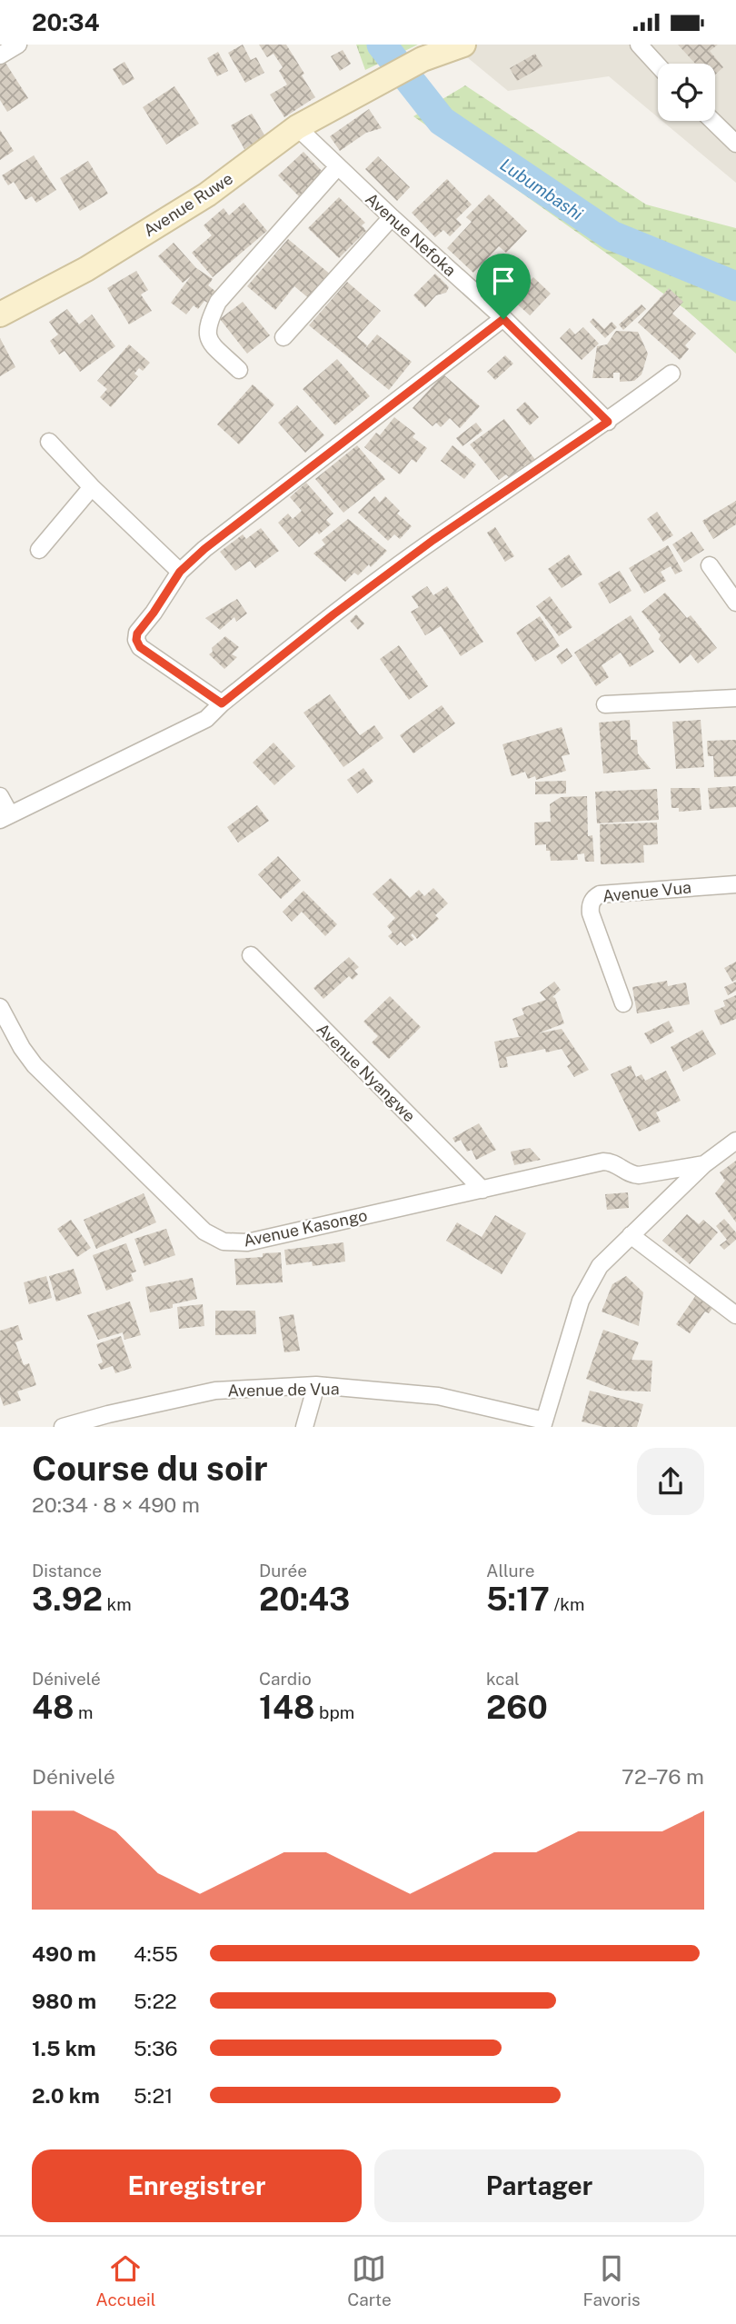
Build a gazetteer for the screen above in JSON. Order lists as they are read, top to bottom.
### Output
{
  "streets": {
    "street": [
      "Avenue Ruwe",
      "Avenue Nefoka",
      "Avenue Vua",
      "Avenue Nyangwe",
      "Avenue Kasongo",
      "Avenue de Vua"
    ]
  },
  "crossings": [
    ["Avenue Ruwe", "Avenue Nefoka"],
    ["Avenue Nyangwe", "Avenue Kasongo"]
  ],
  "water": ["Lubumbashi"],
  "page": {
    "status": "20:34",
    "heading": ["Course du soir", "20:34 · 8 × 490 m"],
    "stats": [
      ["Distance", "3.92 km"],
      ["Durée", "20:43"],
      ["Allure", "5:17 /km"],
      ["Dénivelé", "48 m"],
      ["Cardio", "148 bpm"],
      ["kcal", "260"]
    ],
    "chart": ["Dénivelé", "72–76 m"],
    "list": [
      {
        "name": "490 m",
        "note": "4:55"
      },
      {
        "name": "980 m",
        "note": "5:22"
      },
      {
        "name": "1.5 km",
        "note": "5:36"
      },
      {
        "name": "2.0 km",
        "note": "5:21"
      }
    ],
    "buttons": ["Enregistrer", "Partager"],
    "tabs": ["Accueil", "Carte", "Favoris"]
  }
}
